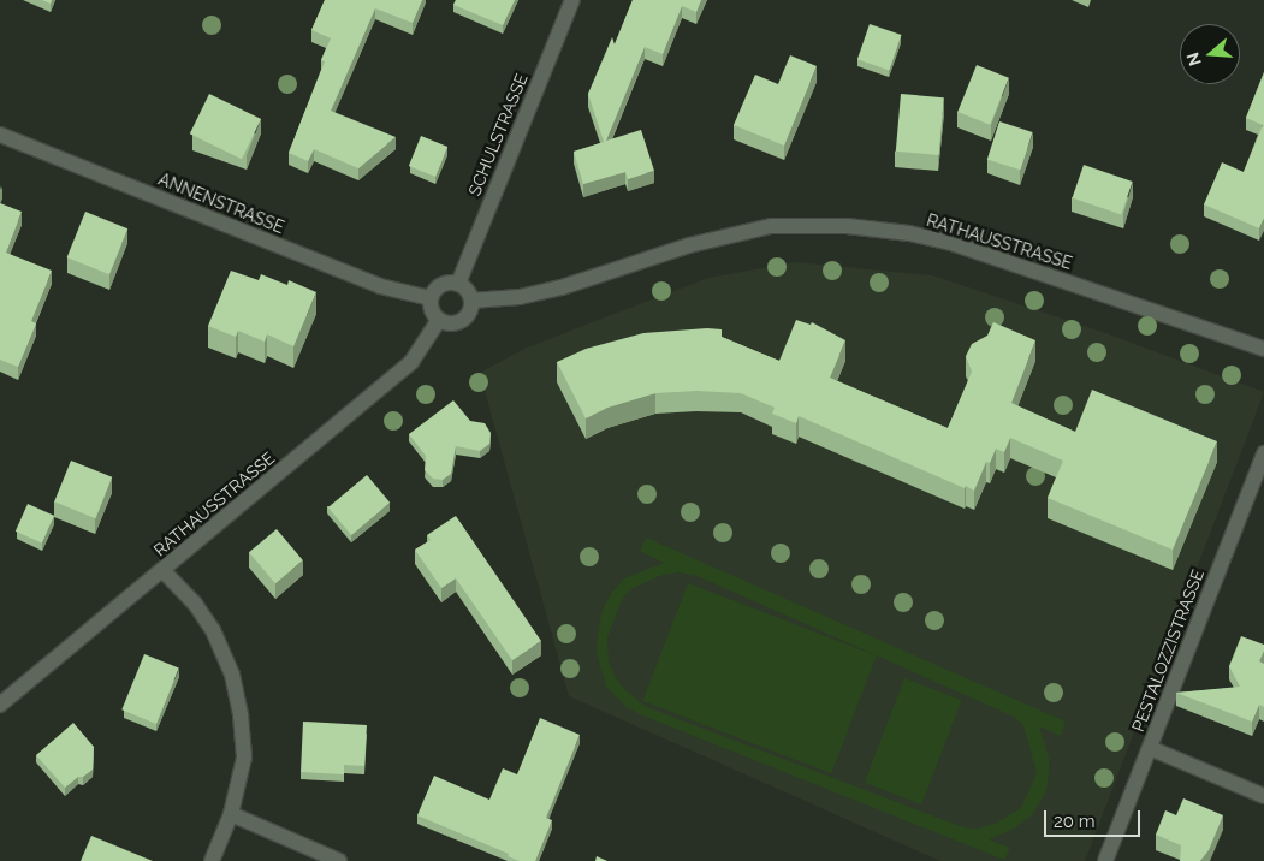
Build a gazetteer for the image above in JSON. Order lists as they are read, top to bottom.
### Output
{
  "streets": {
    "street": [
      "SCHULSTRASSE",
      "ANNENSTRASSE",
      "RATHAUSSTRASSE",
      "PESTALOZZISTRASSE"
    ]
  },
  "crossings": [
    ["SCHULSTRASSE", "ANNENSTRASSE"],
    ["SCHULSTRASSE", "RATHAUSSTRASSE"],
    ["ANNENSTRASSE", "RATHAUSSTRASSE"]
  ],
  "scale_bar": "20 m",
  "north": "left"
}
